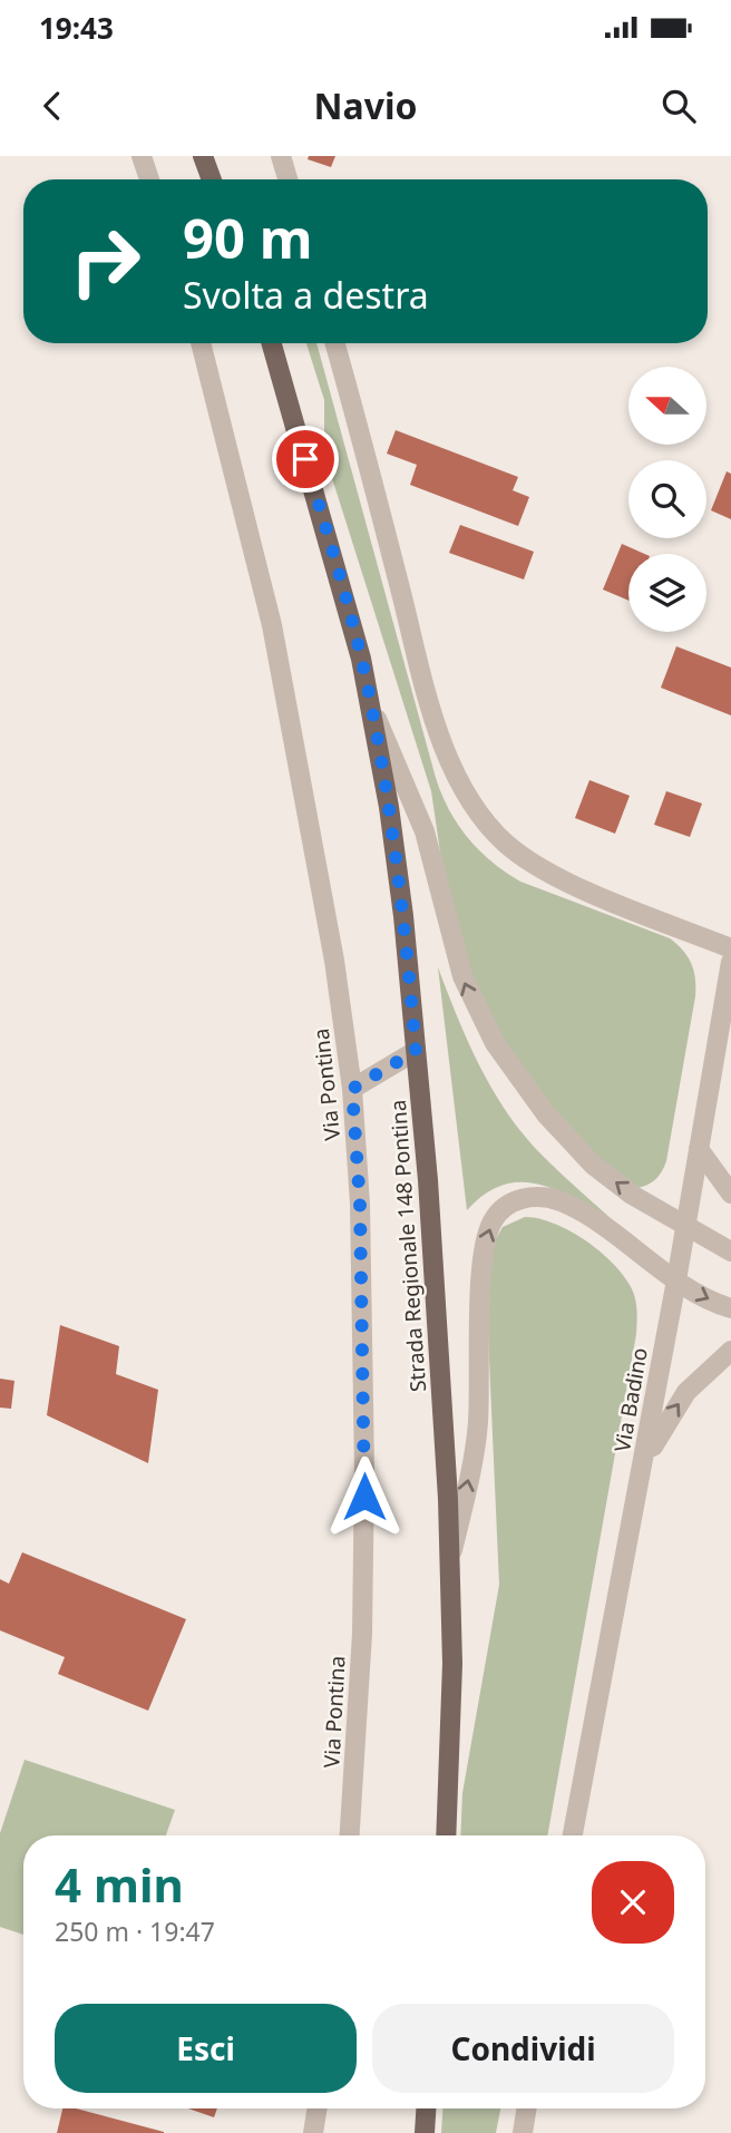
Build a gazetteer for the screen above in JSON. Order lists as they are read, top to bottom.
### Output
{
  "streets": {
    "main road": ["Strada Regionale 148 Pontina"],
    "street": ["Via Pontina", "Via Badino"]
  },
  "north": "left",
  "page": {
    "status": "19:43",
    "header": "Navio",
    "turn": ["90 m", "Svolta a destra"],
    "heading": ["4 min", "250 m · 19:47"],
    "buttons": ["Esci", "Condividi"]
  }
}
